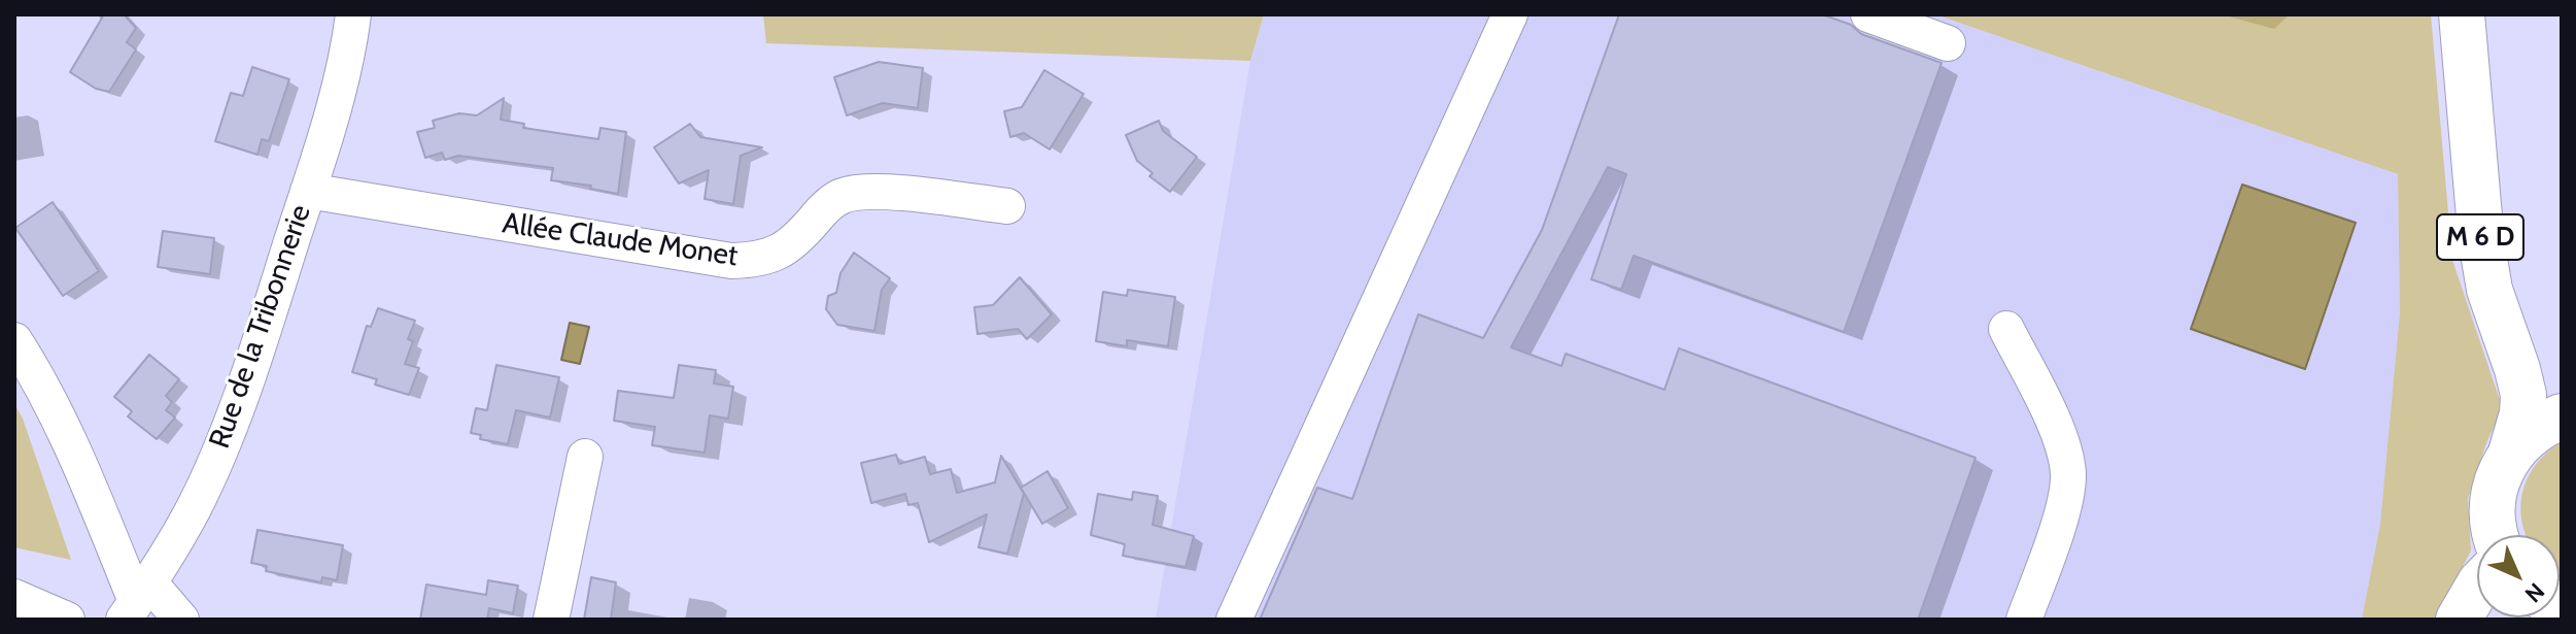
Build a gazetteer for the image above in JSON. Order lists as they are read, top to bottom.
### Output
{
  "streets": {
    "highway": ["M 6 D"],
    "street": ["Allée Claude Monet", "Rue de la Tribonnerie"]
  },
  "crossings": [
    ["Allée Claude Monet", "Rue de la Tribonnerie"]
  ],
  "north": "bottom right"
}
